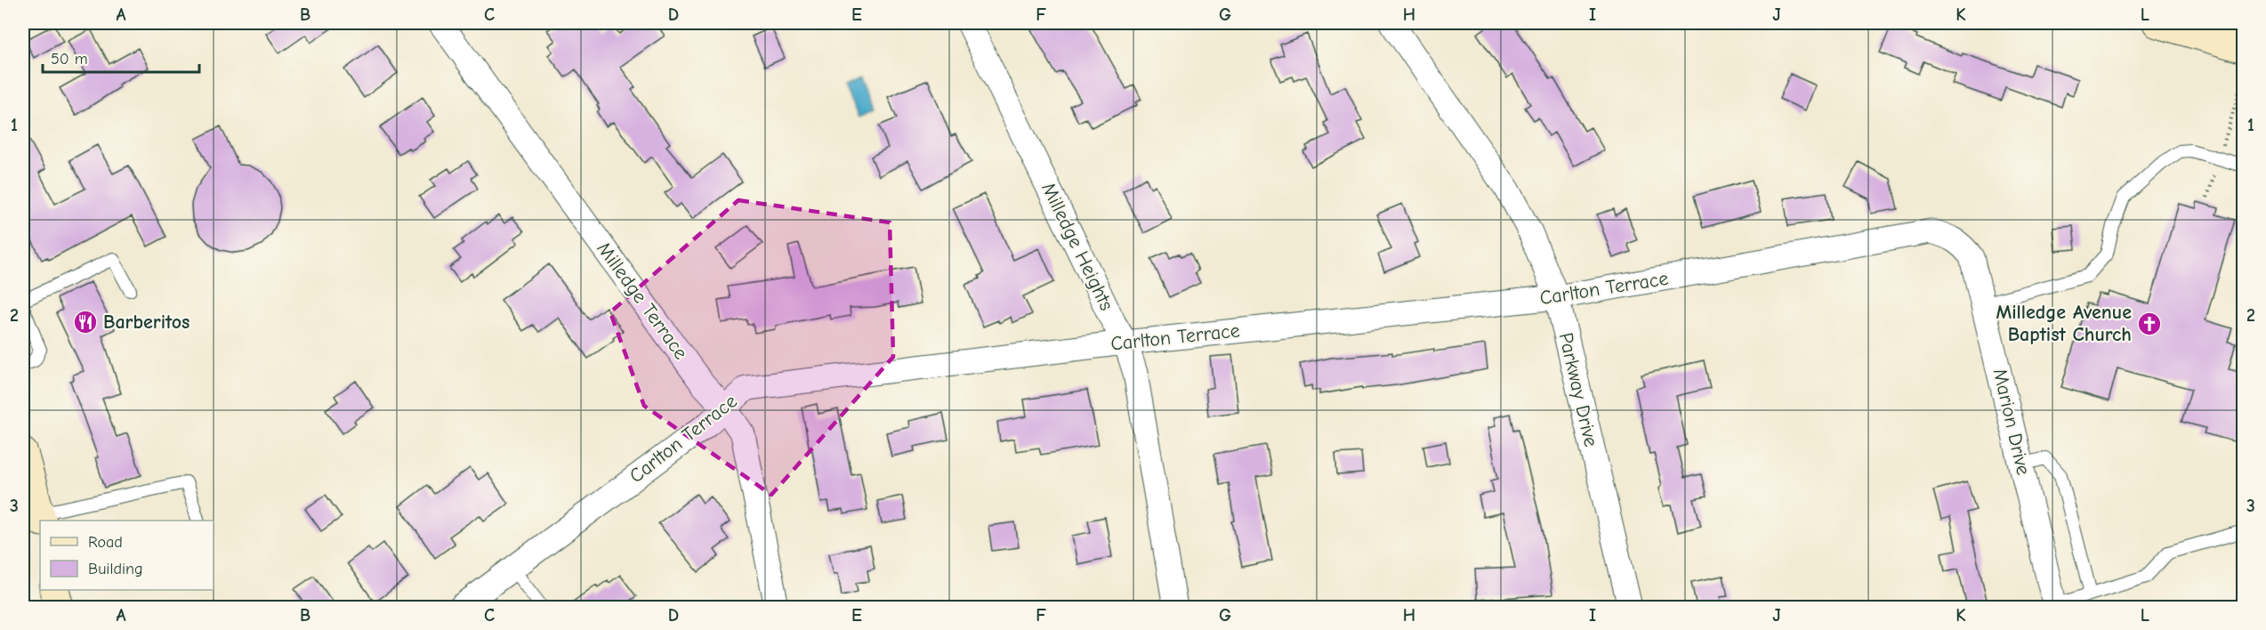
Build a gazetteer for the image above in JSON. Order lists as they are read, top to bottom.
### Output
{
  "streets": {
    "street": [
      "Milledge Heights",
      "Carlton Terrace",
      "Milledge Terrace",
      "Parkway Drive",
      "Marion Drive"
    ]
  },
  "crossings": [
    ["Milledge Heights", "Carlton Terrace"],
    ["Carlton Terrace", "Milledge Terrace"],
    ["Carlton Terrace", "Parkway Drive"],
    ["Carlton Terrace", "Marion Drive"]
  ],
  "places": {
    "restaurant": ["Barberitos"],
    "church": ["Milledge Avenue Baptist Church"]
  },
  "legend": ["Road", "Building"],
  "scale_bar": "50 m",
  "grid": {
    "columns": [
      "A",
      "B",
      "C",
      "D",
      "E",
      "F",
      "G",
      "H",
      "I",
      "J",
      "K",
      "L"
    ],
    "rows": ["1", "2", "3"]
  }
}
